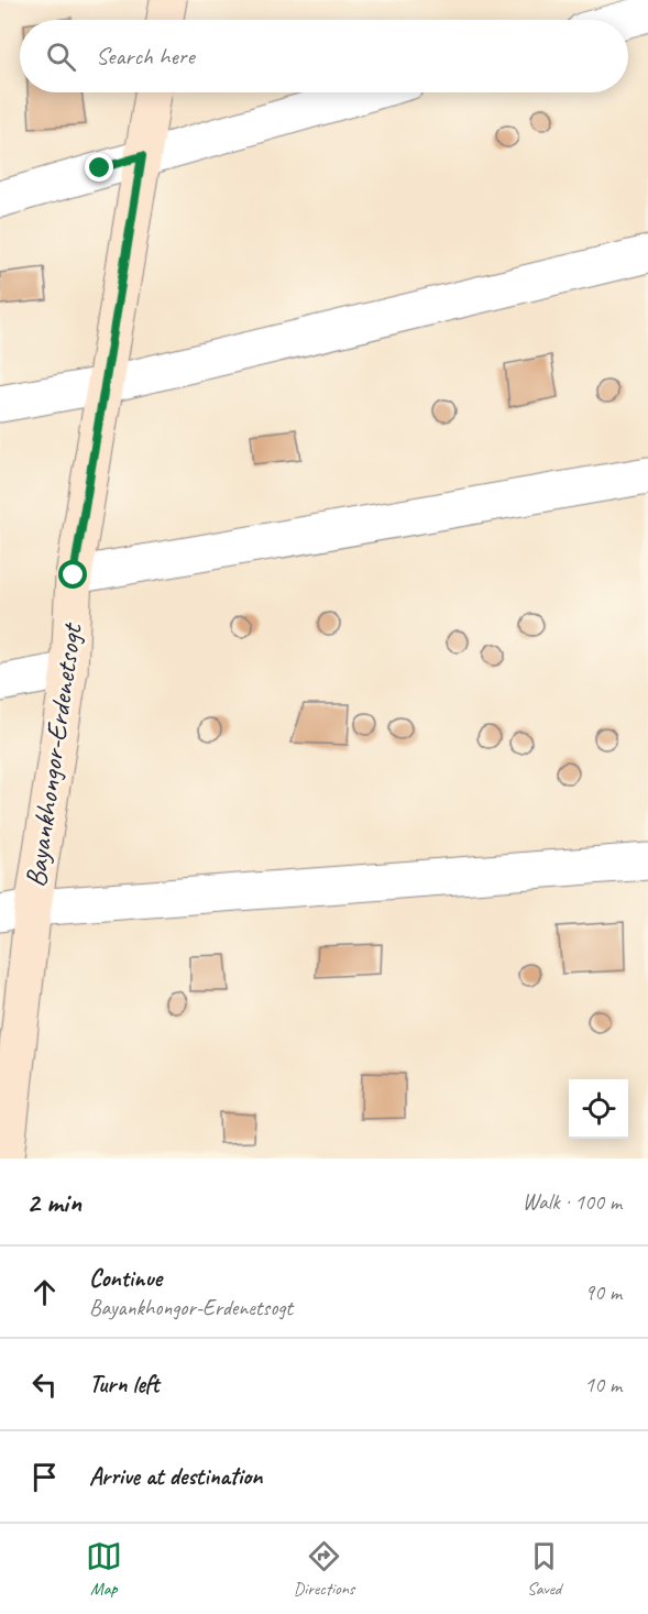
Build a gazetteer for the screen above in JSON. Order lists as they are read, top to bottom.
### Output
{
  "streets": {
    "street": ["Bayankhongor-Erdenetsogt"]
  },
  "page": {
    "search": "Search here",
    "heading": ["2 min", "Walk · 100 m"],
    "list": [
      ["Continue", "Bayankhongor-Erdenetsogt", "90 m"],
      ["Turn left", "10 m"],
      "Arrive at destination"
    ],
    "nav": ["Map", "Directions", "Saved"]
  }
}
